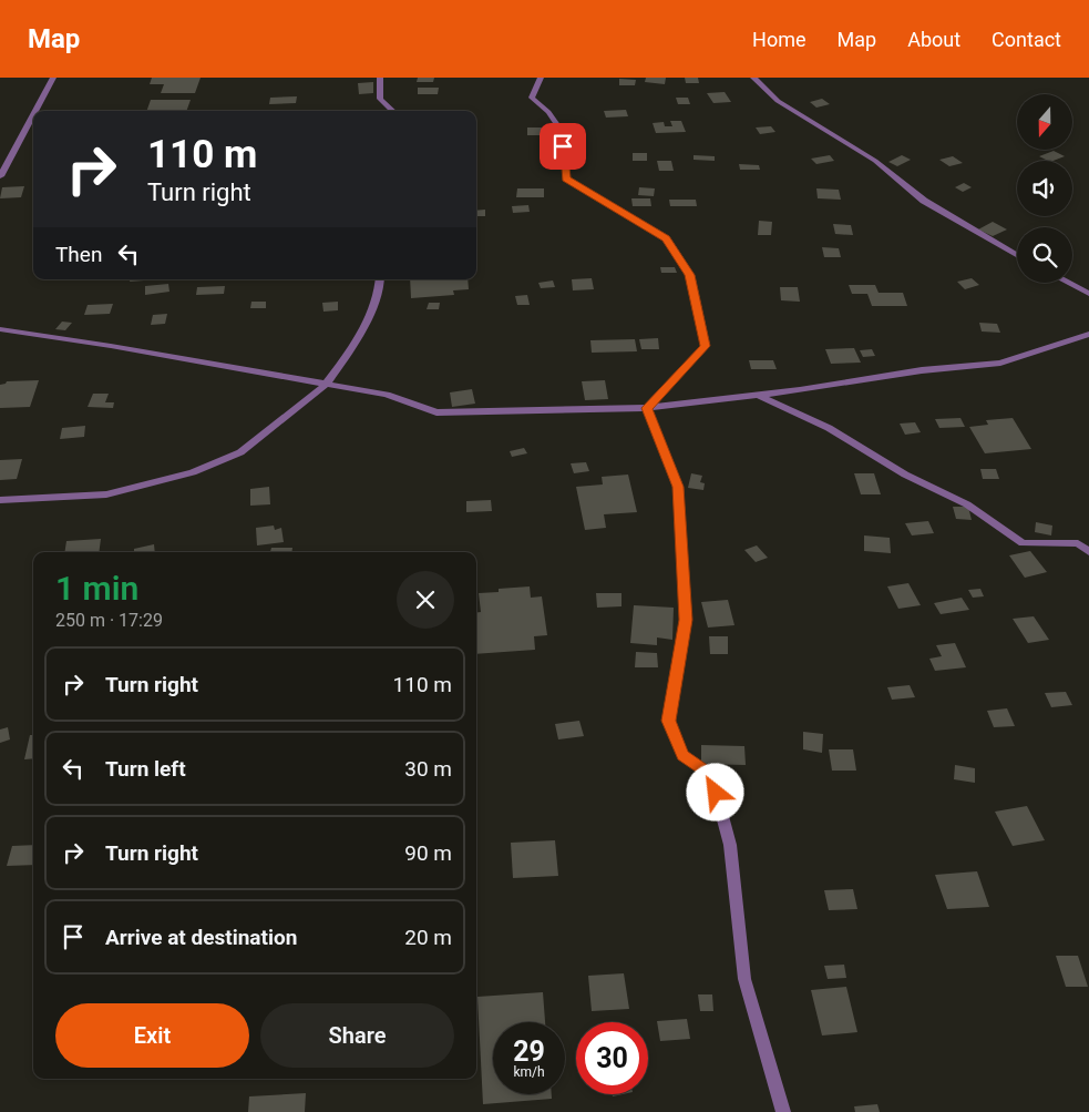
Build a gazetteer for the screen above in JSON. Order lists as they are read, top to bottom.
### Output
{
  "north": "bottom",
  "page": {
    "header": "Map",
    "nav": [
      "Home",
      "Map",
      "About",
      "Contact"
    ],
    "turn": ["110 m", "Turn right"],
    "then": "Then",
    "heading": ["1 min", "250 m · 17:29"],
    "list": [
      {
        "name": "Turn right",
        "value": "110 m"
      },
      {
        "name": "Turn left",
        "value": "30 m"
      },
      {
        "name": "Turn right",
        "value": "90 m"
      },
      {
        "name": "Arrive at destination",
        "value": "20 m"
      }
    ],
    "buttons": ["Exit", "Share"],
    "speed": "29 km/h",
    "limit": "30"
  }
}
